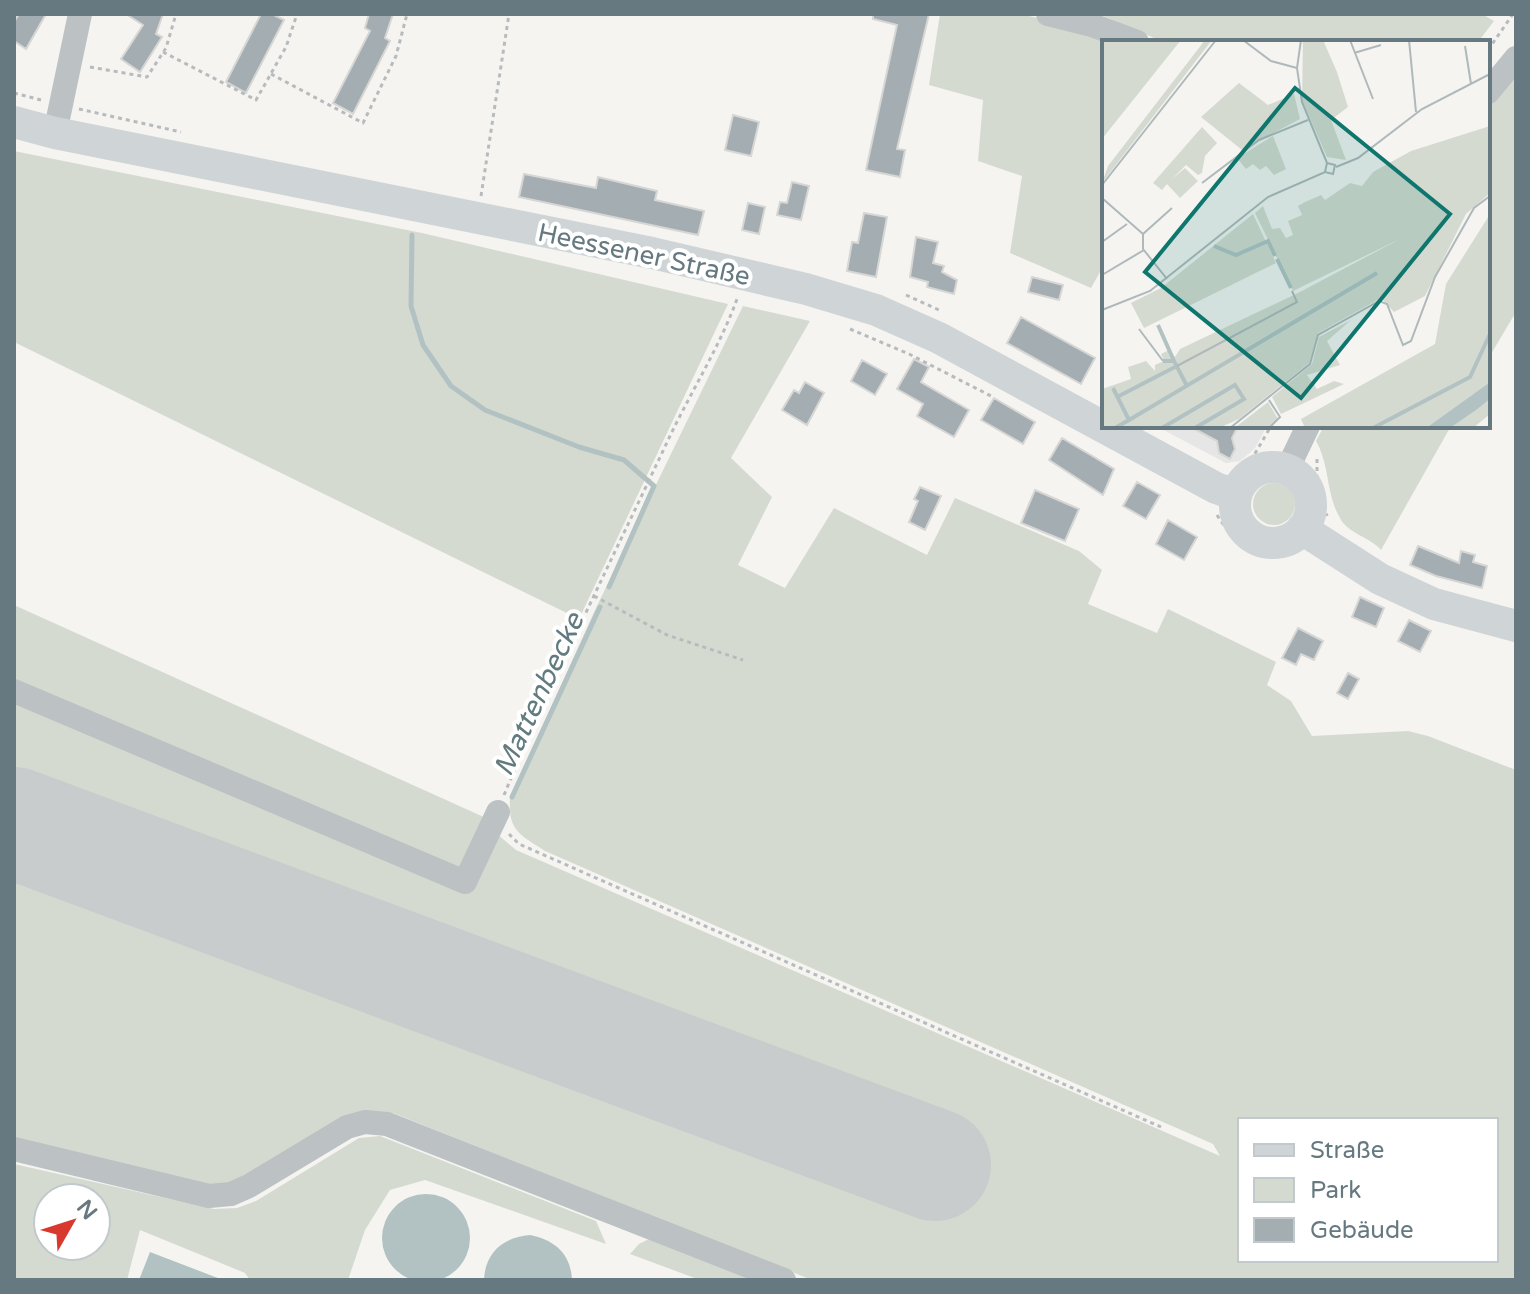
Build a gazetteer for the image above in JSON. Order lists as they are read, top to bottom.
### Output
{
  "streets": {
    "main road": ["Heessener Straße"]
  },
  "water": ["Mattenbecke"],
  "legend": ["Straße", "Park", "Gebäude"],
  "north": "top right"
}
